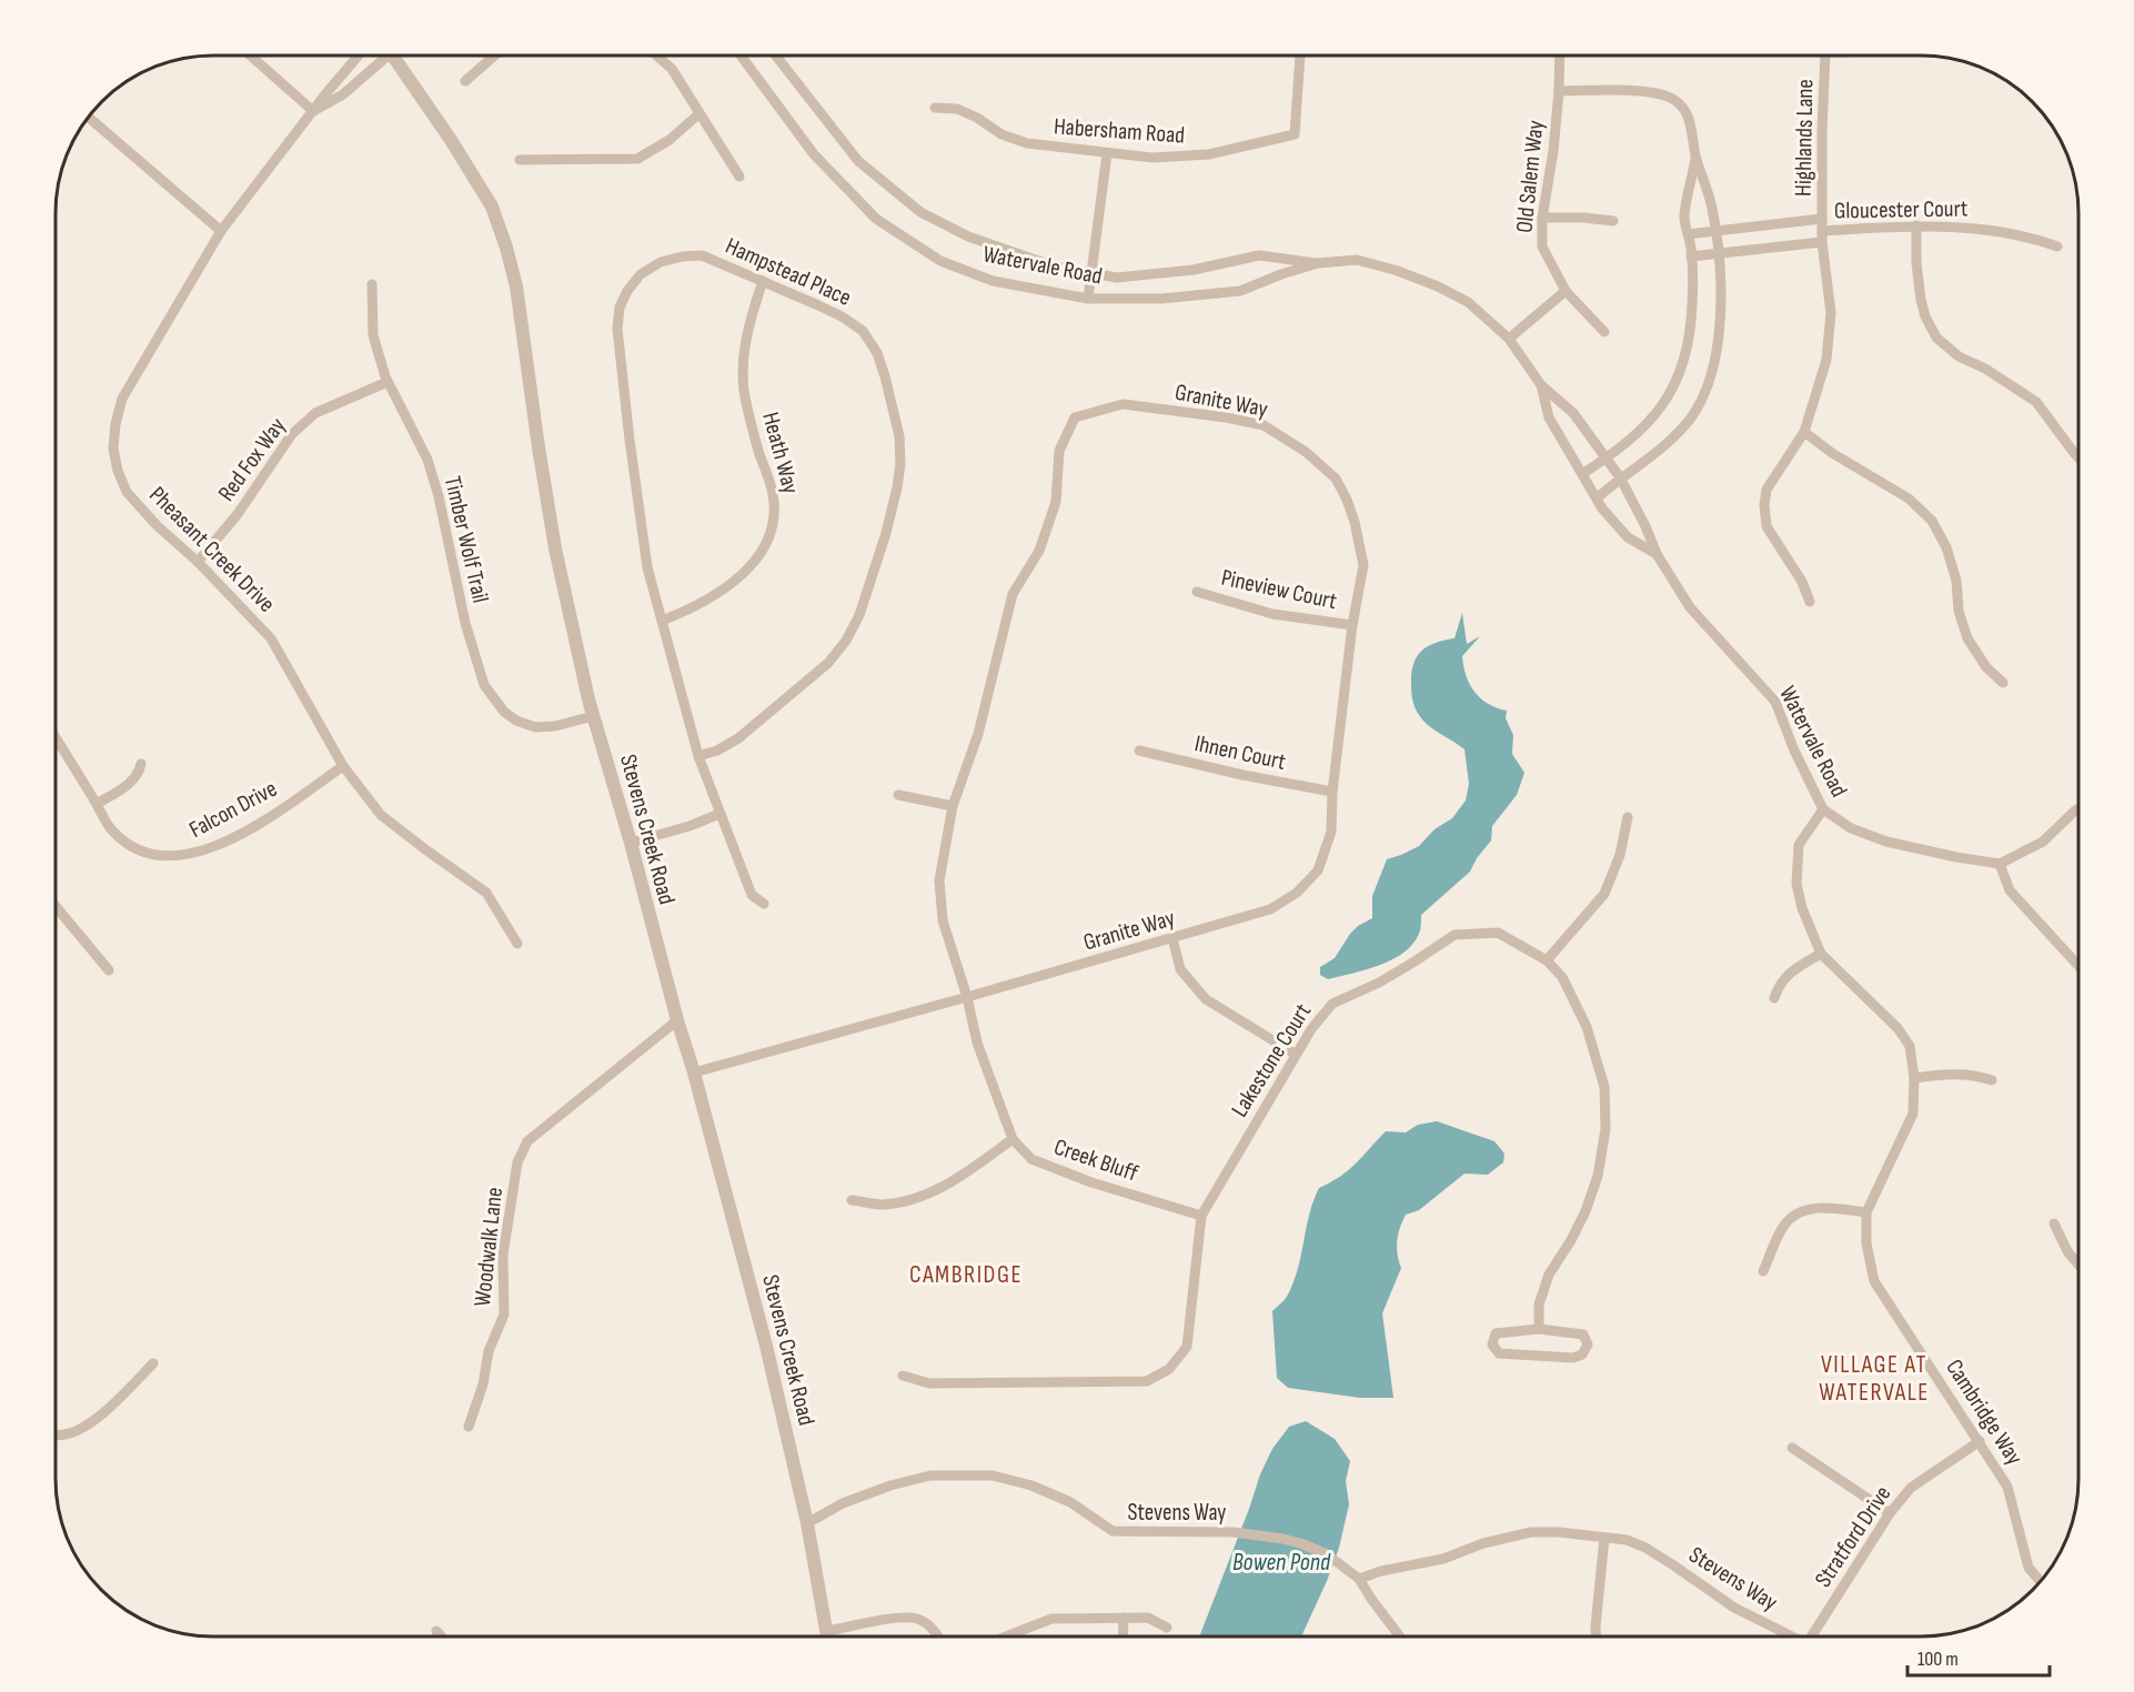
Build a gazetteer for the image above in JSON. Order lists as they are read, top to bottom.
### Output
{
  "streets": {
    "street": [
      "Habersham Road",
      "Highlands Lane",
      "Old Salem Way",
      "Gloucester Court",
      "Watervale Road",
      "Hampstead Place",
      "Granite Way",
      "Heath Way",
      "Red Fox Way",
      "Timber Wolf Trail",
      "Pheasant Creek Drive",
      "Pineview Court",
      "Ihnen Court",
      "Falcon Drive",
      "Stevens Creek Road",
      "Lakestone Court",
      "Creek Bluff",
      "Woodwalk Lane",
      "Cambridge Way",
      "Stevens Way",
      "Stratford Drive"
    ]
  },
  "crossings": [
    ["Highlands Lane", "Gloucester Court"],
    ["Hampstead Place", "Heath Way"],
    ["Granite Way", "Pineview Court"],
    ["Granite Way", "Ihnen Court"],
    ["Granite Way", "Stevens Creek Road"],
    ["Granite Way", "Creek Bluff"],
    ["Red Fox Way", "Timber Wolf Trail"],
    ["Red Fox Way", "Pheasant Creek Drive"],
    ["Timber Wolf Trail", "Stevens Creek Road"],
    ["Pheasant Creek Drive", "Falcon Drive"],
    ["Stevens Creek Road", "Woodwalk Lane"],
    ["Stevens Creek Road", "Stevens Way"],
    ["Lakestone Court", "Creek Bluff"],
    ["Cambridge Way", "Stratford Drive"]
  ],
  "districts": ["CAMBRIDGE", "VILLAGE AT WATERVALE"],
  "water": ["Bowen Pond"],
  "scale_bar": "100 m"
}
